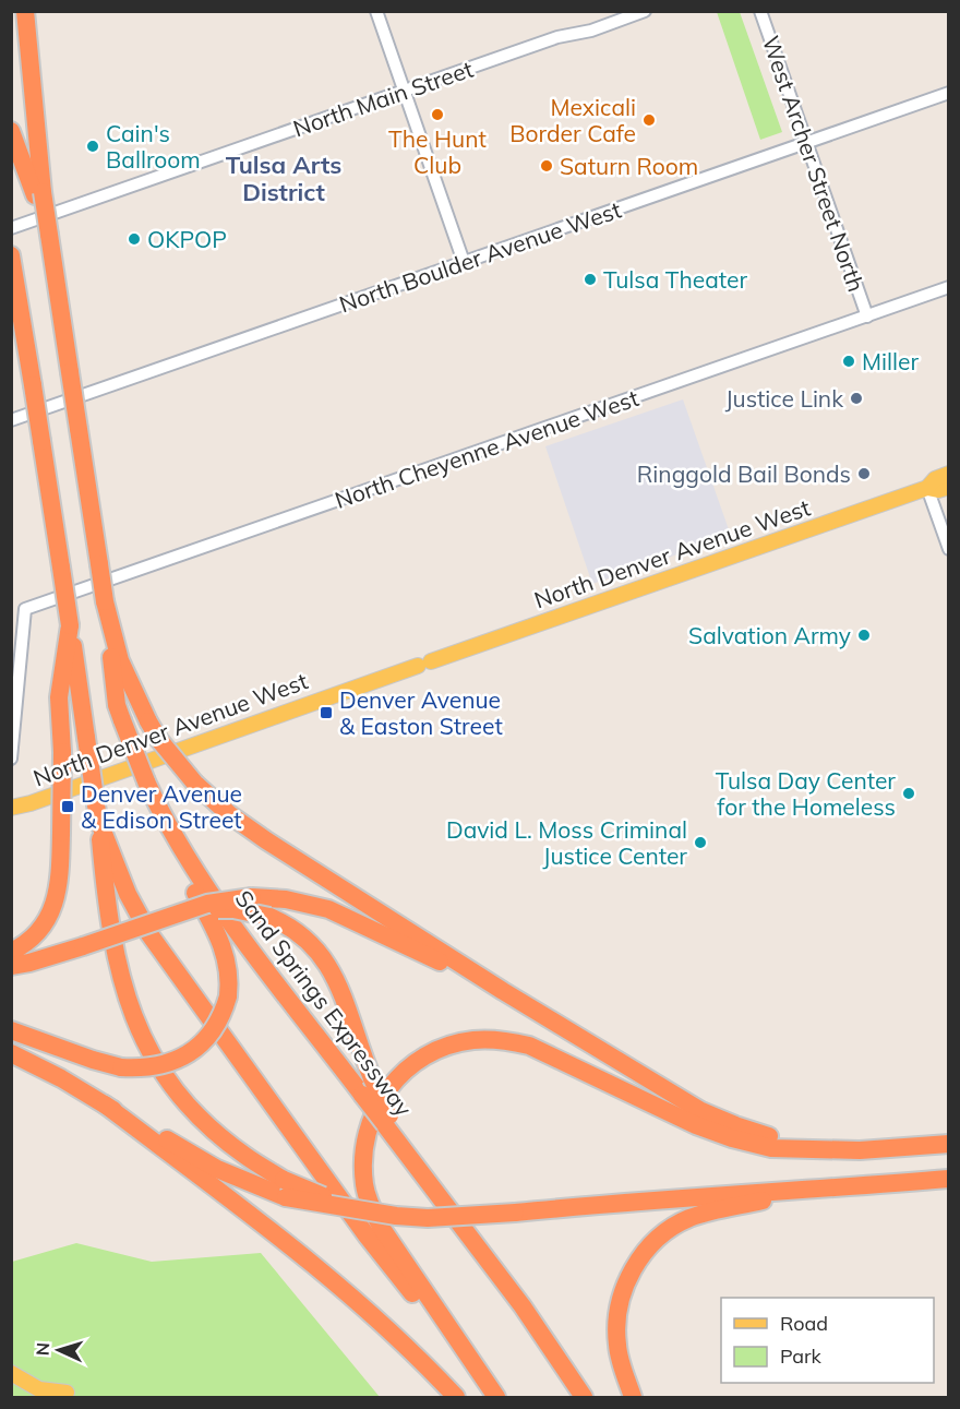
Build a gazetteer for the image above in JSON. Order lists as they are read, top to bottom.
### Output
{
  "streets": {
    "highway": ["Sand Springs Expressway"],
    "main road": ["North Denver Avenue West"],
    "street": [
      "North Main Street",
      "West Archer Street North",
      "North Boulder Avenue West",
      "North Cheyenne Avenue West"
    ]
  },
  "crossings": [
    ["West Archer Street North", "North Boulder Avenue West"],
    ["West Archer Street North", "North Cheyenne Avenue West"]
  ],
  "districts": ["Tulsa Arts District"],
  "places": {
    "other": [
      "The Hunt Club",
      "Mexicali Border Cafe",
      "Cain's Ballroom",
      "Saturn Room",
      "OKPOP",
      "Tulsa Theater",
      "Miller",
      "Justice Link",
      "Ringgold Bail Bonds",
      "Salvation Army",
      "Tulsa Day Center for the Homeless",
      "David L. Moss Criminal Justice Center"
    ],
    "transit": ["Denver Avenue & Easton Street", "Denver Avenue & Edison Street"]
  },
  "legend": ["Road", "Park"],
  "north": "left"
}
